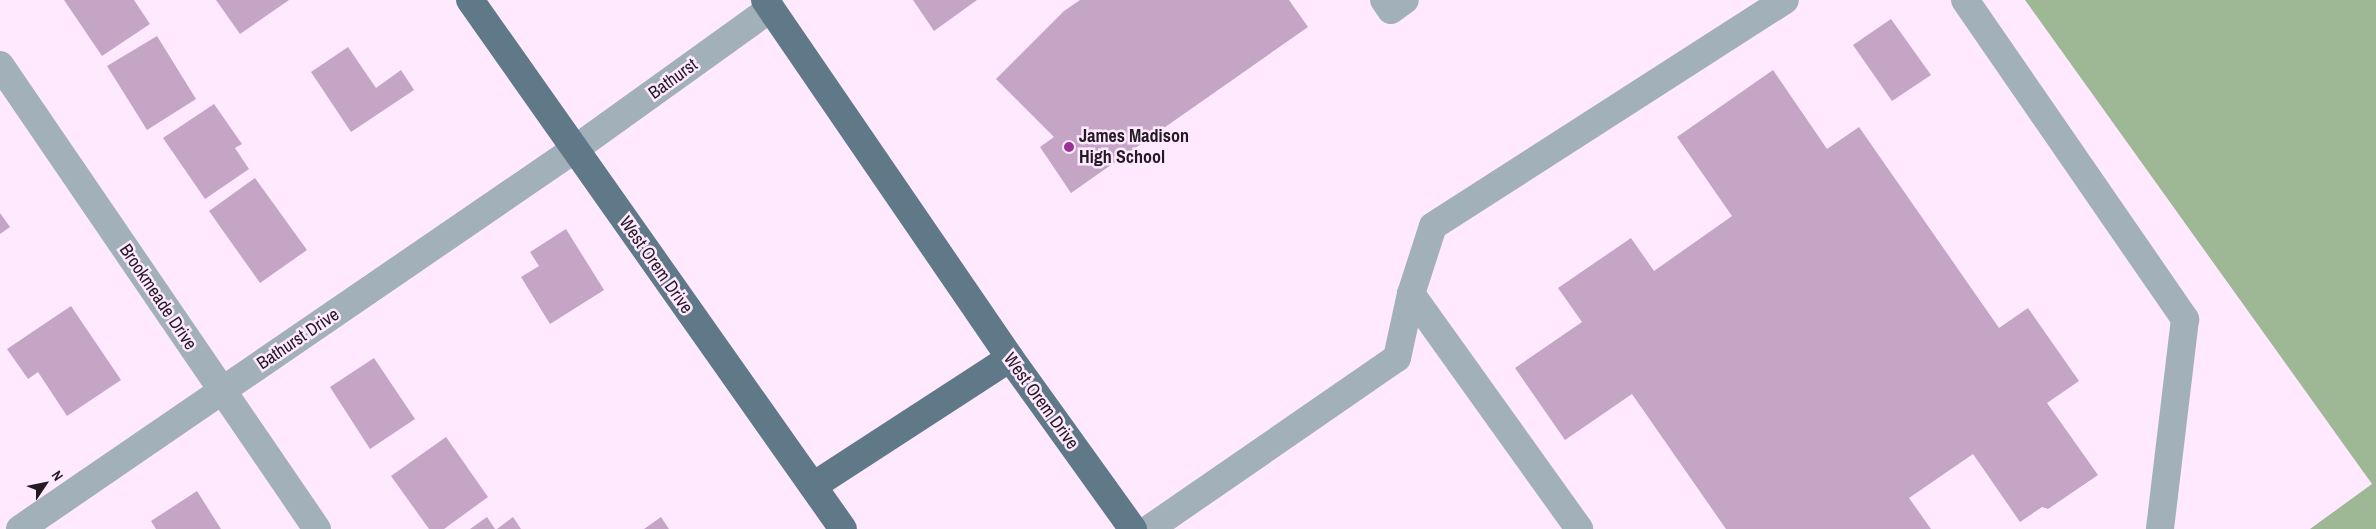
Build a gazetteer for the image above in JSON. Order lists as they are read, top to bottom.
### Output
{
  "streets": {
    "main road": ["West Orem Drive"],
    "street": ["Bathurst", "Brookmeade Drive", "Bathurst Drive"]
  },
  "crossings": [
    ["Bathurst", "West Orem Drive"],
    ["Bathurst", "Bathurst Drive"],
    ["West Orem Drive", "Bathurst Drive"],
    ["Brookmeade Drive", "Bathurst Drive"]
  ],
  "places": ["James Madison High School"],
  "north": "top right"
}
